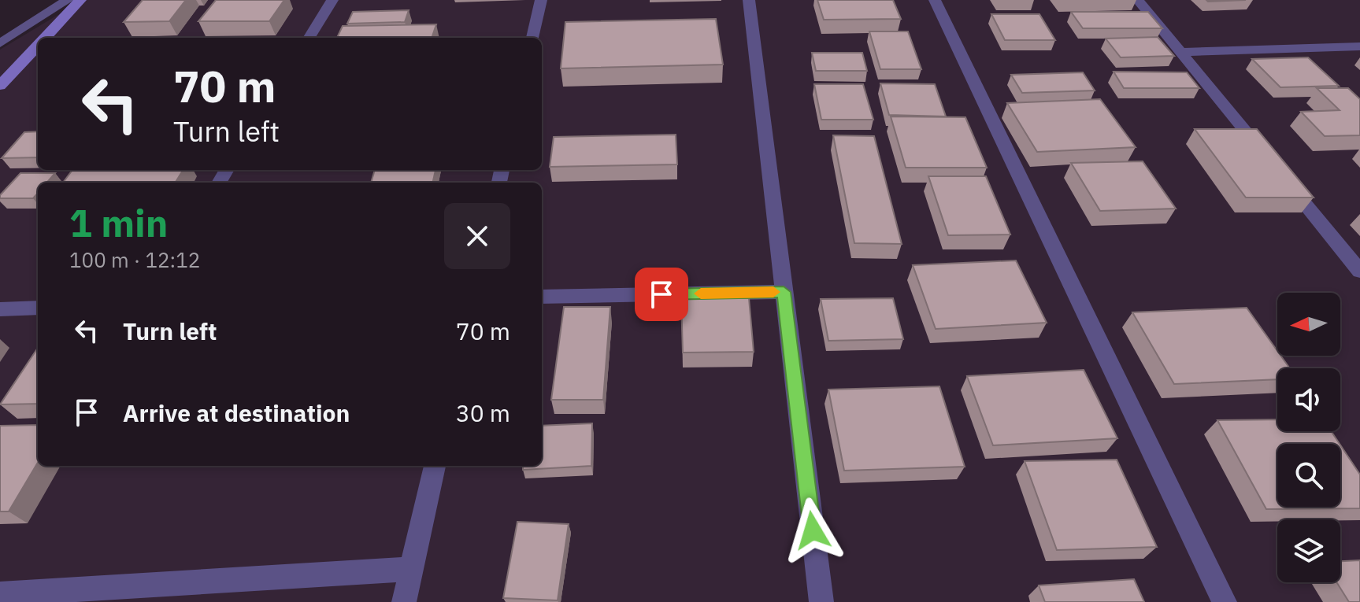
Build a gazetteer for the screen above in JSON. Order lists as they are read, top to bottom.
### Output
{
  "north": "left",
  "page": {
    "turn": ["70 m", "Turn left"],
    "heading": ["1 min", "100 m · 12:12"],
    "list": [
      {
        "name": "Turn left",
        "value": "70 m"
      },
      {
        "name": "Arrive at destination",
        "value": "30 m"
      }
    ]
  }
}
